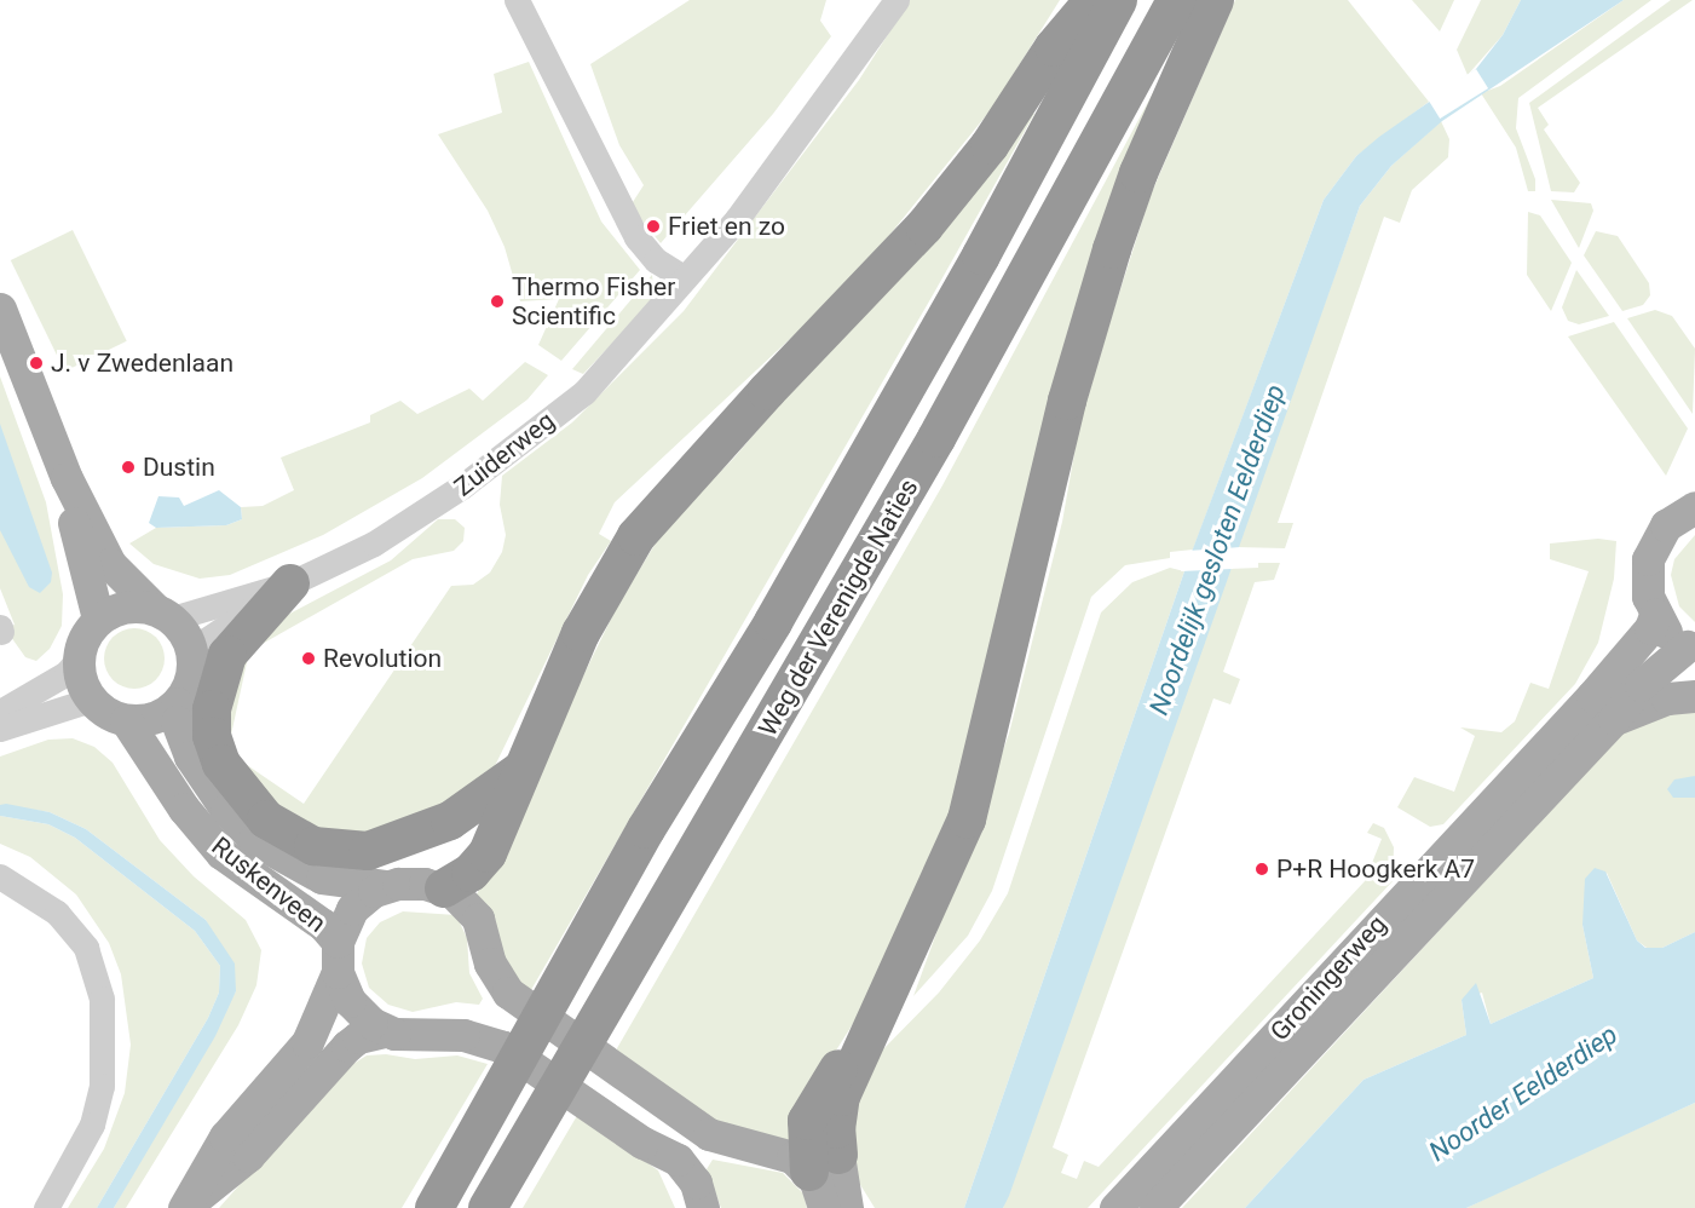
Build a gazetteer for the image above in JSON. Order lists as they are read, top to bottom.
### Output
{
  "streets": {
    "highway": ["Weg der Verenigde Naties"],
    "main road": ["Ruskenveen", "Groningerweg"],
    "street": ["Zuiderweg"]
  },
  "crossings": [
    ["Zuiderweg", "Ruskenveen"]
  ],
  "water": ["Noordelijk gesloten Eelderdiep", "Noorder Eelderdiep"],
  "places": [
    "Friet en zo",
    "Thermo Fisher Scientific",
    "J. v Zwedenlaan",
    "Dustin",
    "Revolution",
    "P+R Hoogkerk A7"
  ]
}
